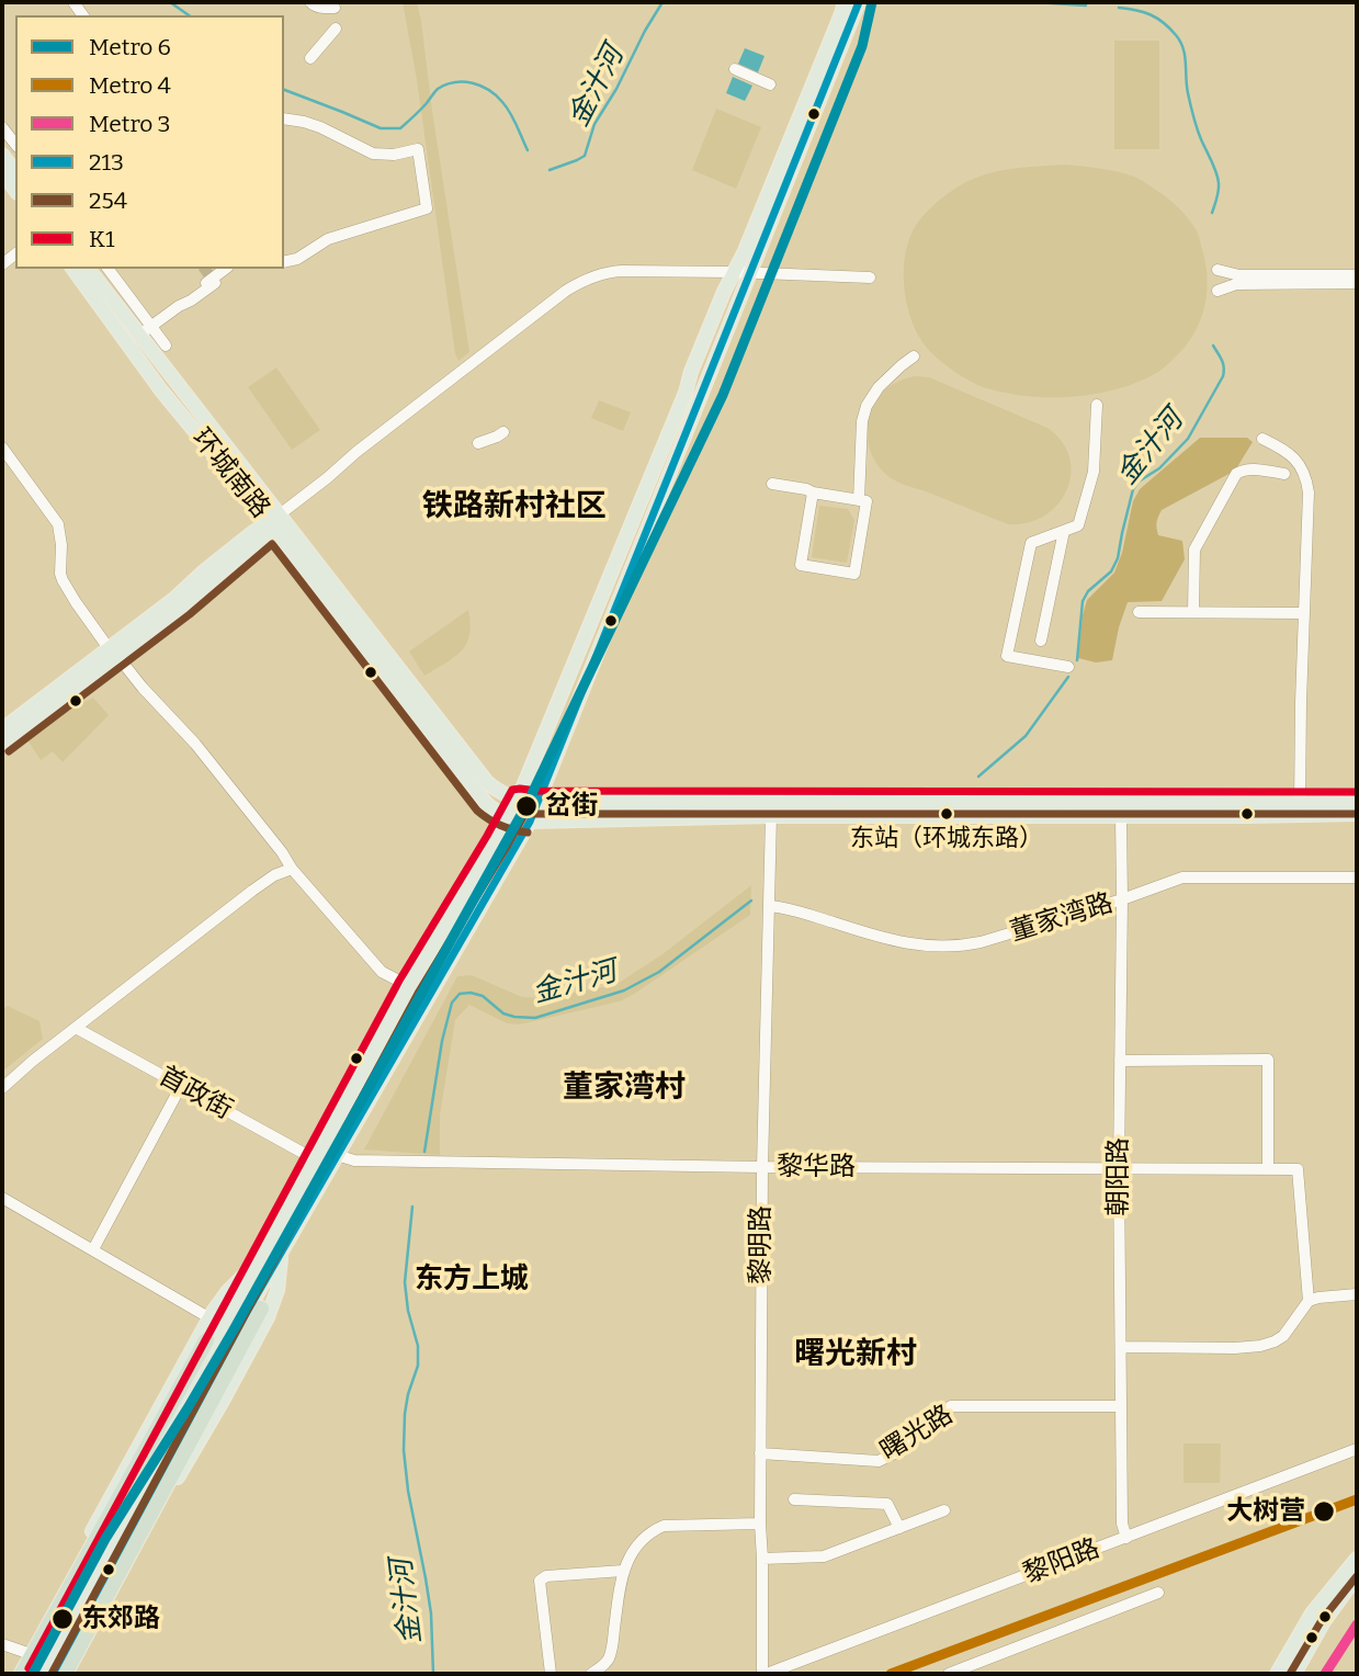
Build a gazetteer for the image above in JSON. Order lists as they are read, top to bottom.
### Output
{
  "streets": {
    "main road": ["环城南路"],
    "street": [
      "董家湾路",
      "首政街",
      "黎华路",
      "朝阳路",
      "黎明路",
      "曙光路",
      "黎阳路"
    ]
  },
  "crossings": [
    ["董家湾路", "朝阳路"],
    ["董家湾路", "黎明路"],
    ["黎华路", "朝阳路"],
    ["黎华路", "黎明路"],
    ["朝阳路", "曙光路"],
    ["朝阳路", "黎阳路"],
    ["黎明路", "曙光路"],
    ["黎明路", "黎阳路"]
  ],
  "districts": [
    "铁路新村社区",
    "董家湾村",
    "东方上城",
    "曙光新村"
  ],
  "water": ["金汁河"],
  "places": [
    "岔街",
    "东站（环城东路）",
    "大树营",
    "东郊路"
  ],
  "lines": [
    "metro line 6",
    "transit line 213",
    "transit line 254",
    "transit line K1",
    "metro line 4",
    "metro line 3"
  ],
  "legend": [
    "Metro 6",
    "Metro 4",
    "Metro 3",
    "213",
    "254",
    "K1"
  ]
}
